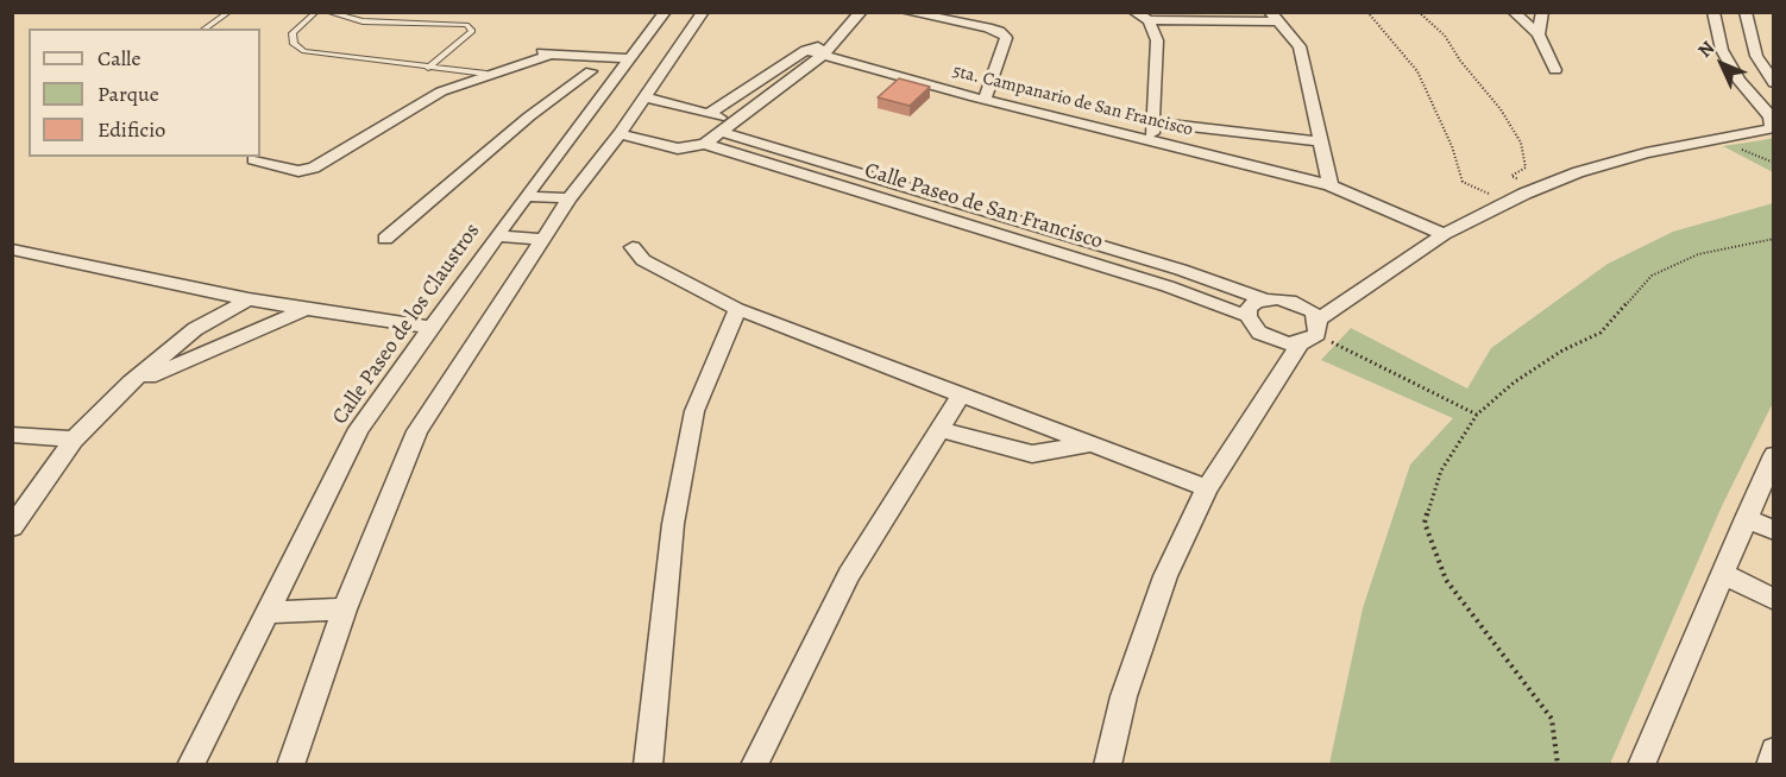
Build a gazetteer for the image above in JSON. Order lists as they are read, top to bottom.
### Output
{
  "streets": {
    "street": ["5ta. Campanario de San Francisco", "Calle Paseo de San Francisco", "Calle Paseo de los Claustros"]
  },
  "crossings": [
    ["5ta. Campanario de San Francisco", "Calle Paseo de San Francisco"],
    ["Calle Paseo de San Francisco", "Calle Paseo de los Claustros"]
  ],
  "legend": ["Calle", "Parque", "Edificio"],
  "north": "top left"
}
